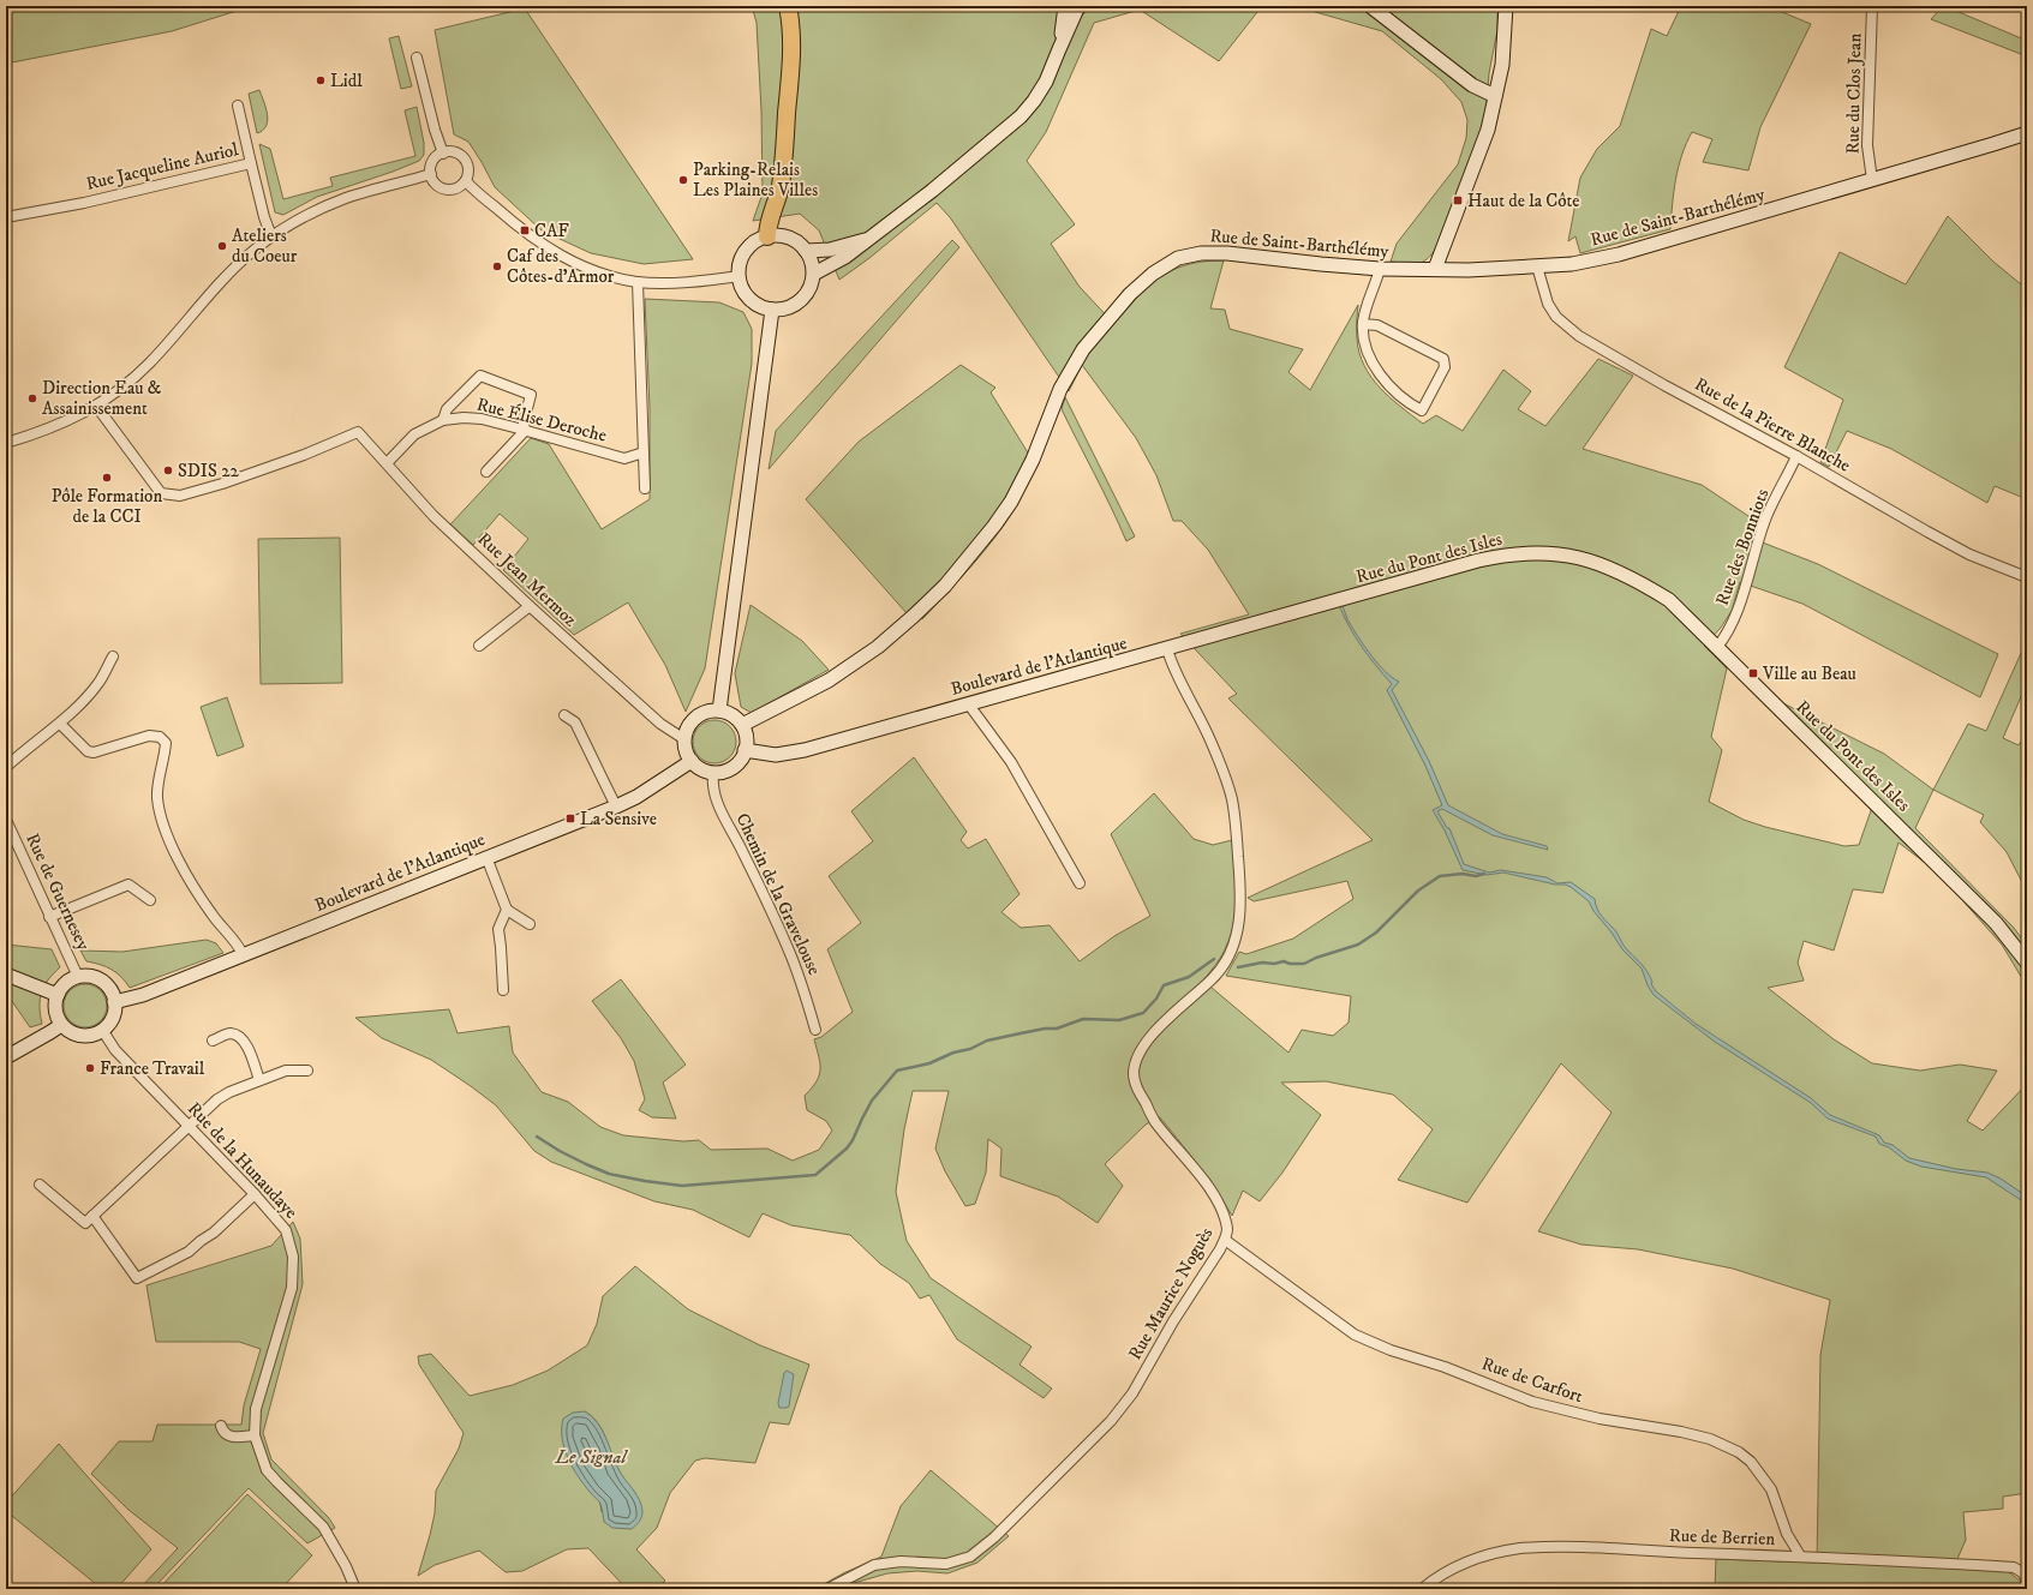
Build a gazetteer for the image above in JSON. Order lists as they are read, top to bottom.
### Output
{
  "streets": {
    "main road": ["Rue de Saint-Barthélémy", "Rue du Pont des Isles", "Boulevard de l'Atlantique"],
    "street": [
      "Rue du Clos Jean",
      "Rue Jacqueline Auriol",
      "Rue Élise Deroche",
      "Rue de la Pierre Blanche",
      "Rue des Bonniots",
      "Rue Jean Mermoz",
      "Rue de Guernesey",
      "Chemin de la Gravelouse",
      "Rue de la Hunaudaye",
      "Rue Maurice Noguès",
      "Rue de Carfort",
      "Rue de Berrien"
    ]
  },
  "crossings": [
    ["Rue du Clos Jean", "Rue de Saint-Barthélémy"],
    ["Rue de Saint-Barthélémy", "Rue de la Pierre Blanche"],
    ["Rue de Saint-Barthélémy", "Rue Jean Mermoz"],
    ["Rue de Saint-Barthélémy", "Boulevard de l'Atlantique"],
    ["Rue de Saint-Barthélémy", "Chemin de la Gravelouse"],
    ["Rue Élise Deroche", "Rue Jean Mermoz"],
    ["Rue de la Pierre Blanche", "Rue des Bonniots"],
    ["Rue des Bonniots", "Rue du Pont des Isles"],
    ["Rue du Pont des Isles", "Boulevard de l'Atlantique"],
    ["Rue Jean Mermoz", "Boulevard de l'Atlantique"],
    ["Rue Jean Mermoz", "Chemin de la Gravelouse"],
    ["Boulevard de l'Atlantique", "Rue de Guernesey"],
    ["Boulevard de l'Atlantique", "Chemin de la Gravelouse"],
    ["Boulevard de l'Atlantique", "Rue de la Hunaudaye"],
    ["Boulevard de l'Atlantique", "Rue Maurice Noguès"],
    ["Rue de Guernesey", "Rue de la Hunaudaye"],
    ["Rue Maurice Noguès", "Rue de Carfort"],
    ["Rue de Carfort", "Rue de Berrien"]
  ],
  "water": ["Le Signal"],
  "places": {
    "other": [
      "Lidl",
      "Parking-Relais Les Plaines Villes",
      "Ateliers du Coeur",
      "Caf des Côtes-d'Armor",
      "Direction Eau & Assainissement",
      "SDIS 22",
      "Pôle Formation de la CCI",
      "France Travail"
    ],
    "transit": [
      "Haut de la Côte",
      "CAF",
      "Ville au Beau",
      "La Sensive"
    ]
  }
}
